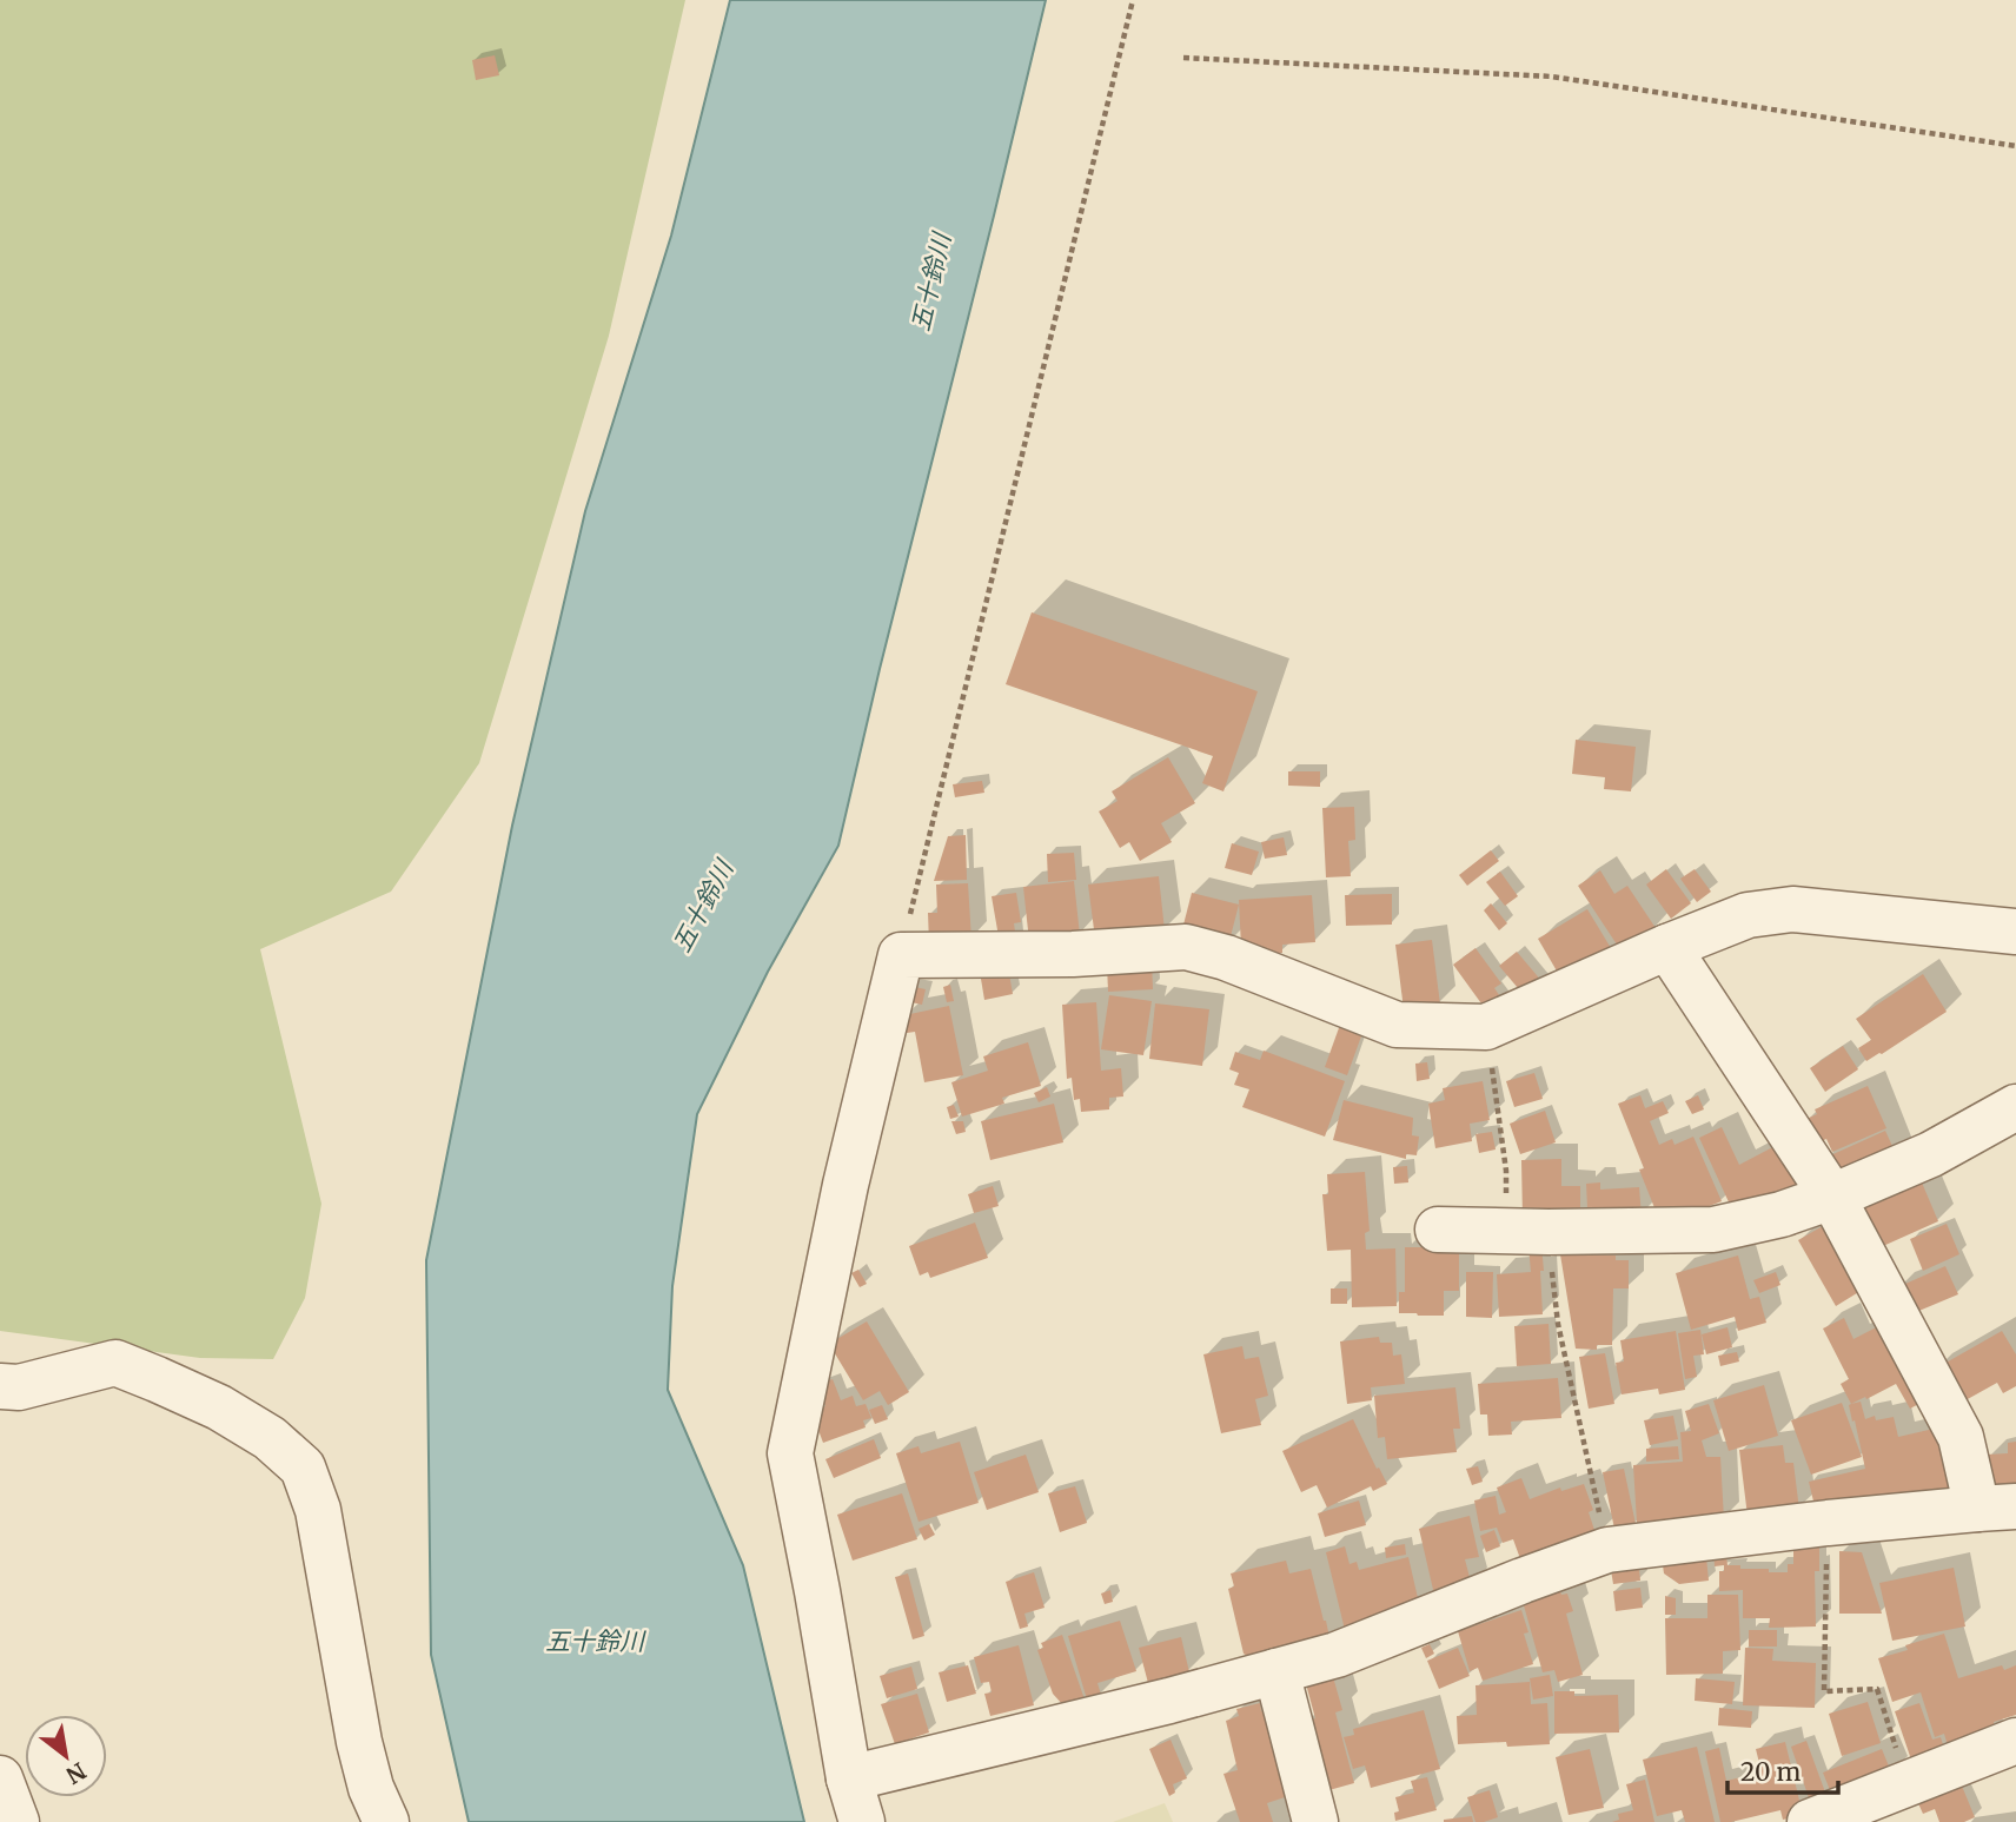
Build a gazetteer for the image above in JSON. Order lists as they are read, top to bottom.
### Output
{
  "water": ["五十鈴川"],
  "scale_bar": "20 m",
  "north": "bottom right"
}
